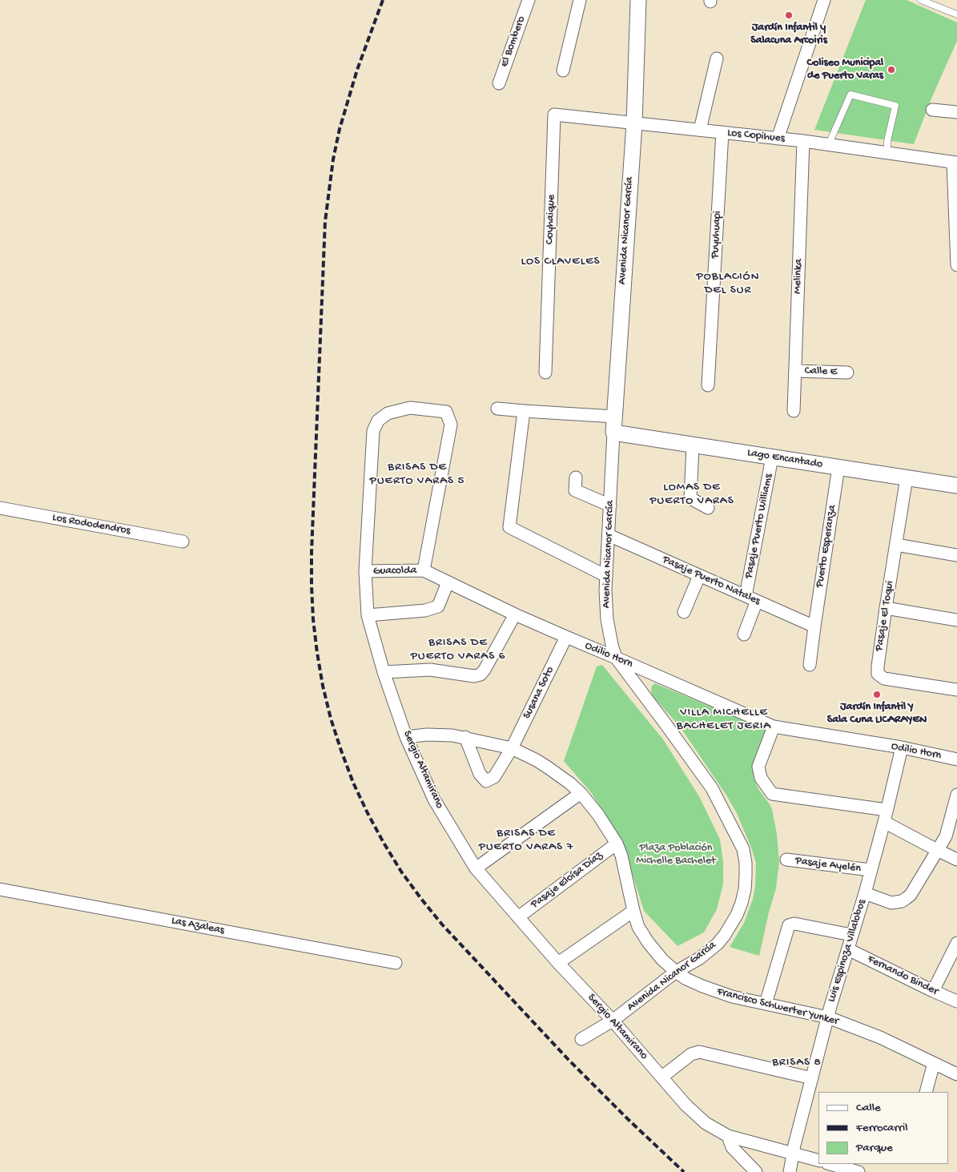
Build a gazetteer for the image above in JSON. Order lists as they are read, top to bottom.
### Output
{
  "streets": {
    "street": [
      "El Bombero",
      "Los Copihues",
      "Coyhaique",
      "Avenida Nicanor García",
      "Puyuhuapi",
      "Melinka",
      "Calle E",
      "Lago Encantado",
      "Los Rododendros",
      "Pasaje Puerto Williams",
      "Puerto Esperanza",
      "Guacolda",
      "Pasaje Puerto Natales",
      "Pasaje El Toqui",
      "Odilio Horn",
      "Susana Soto",
      "Sergio Altamirano",
      "Pasaje Ayelén",
      "Pasaje Eloísa Díaz",
      "Las Azaleas",
      "Luis Espinoza Villalobos",
      "Fernando Binder",
      "Francisco Schwerter Yunker"
    ]
  },
  "crossings": [
    ["Los Copihues", "Coyhaique"],
    ["Los Copihues", "Avenida Nicanor García"],
    ["Los Copihues", "Puyuhuapi"],
    ["Los Copihues", "Melinka"],
    ["Avenida Nicanor García", "Lago Encantado"],
    ["Avenida Nicanor García", "Pasaje Puerto Natales"],
    ["Avenida Nicanor García", "Odilio Horn"],
    ["Avenida Nicanor García", "Sergio Altamirano"],
    ["Avenida Nicanor García", "Francisco Schwerter Yunker"],
    ["Melinka", "Calle E"],
    ["Lago Encantado", "Pasaje Puerto Williams"],
    ["Lago Encantado", "Puerto Esperanza"],
    ["Lago Encantado", "Pasaje El Toqui"],
    ["Pasaje Puerto Williams", "Pasaje Puerto Natales"],
    ["Puerto Esperanza", "Pasaje Puerto Natales"],
    ["Guacolda", "Odilio Horn"],
    ["Guacolda", "Sergio Altamirano"],
    ["Odilio Horn", "Susana Soto"],
    ["Odilio Horn", "Sergio Altamirano"],
    ["Odilio Horn", "Luis Espinoza Villalobos"],
    ["Susana Soto", "Francisco Schwerter Yunker"],
    ["Sergio Altamirano", "Pasaje Eloísa Díaz"],
    ["Sergio Altamirano", "Luis Espinoza Villalobos"],
    ["Sergio Altamirano", "Francisco Schwerter Yunker"],
    ["Pasaje Ayelén", "Luis Espinoza Villalobos"],
    ["Pasaje Eloísa Díaz", "Francisco Schwerter Yunker"],
    ["Luis Espinoza Villalobos", "Fernando Binder"],
    ["Luis Espinoza Villalobos", "Francisco Schwerter Yunker"]
  ],
  "districts": [
    "LOS CLAVELES",
    "POBLACIÓN DEL SUR",
    "BRISAS DE PUERTO VARAS 5",
    "LOMAS DE PUERTO VARAS",
    "BRISAS DE PUERTO VARAS 6",
    "VILLA MICHELLE BACHELET JERIA",
    "BRISAS DE PUERTO VARAS 7",
    "BRISAS 8"
  ],
  "parks": ["Plaza Población Michelle Bachelet"],
  "places": ["Jardín Infantil y Salacuna Arcoiris", "Coliseo Municipal de Puerto Varas", "Jardín Infantil Y Sala Cuna LICARAYEN"],
  "legend": ["Calle", "Ferrocarril", "Parque"]
}
